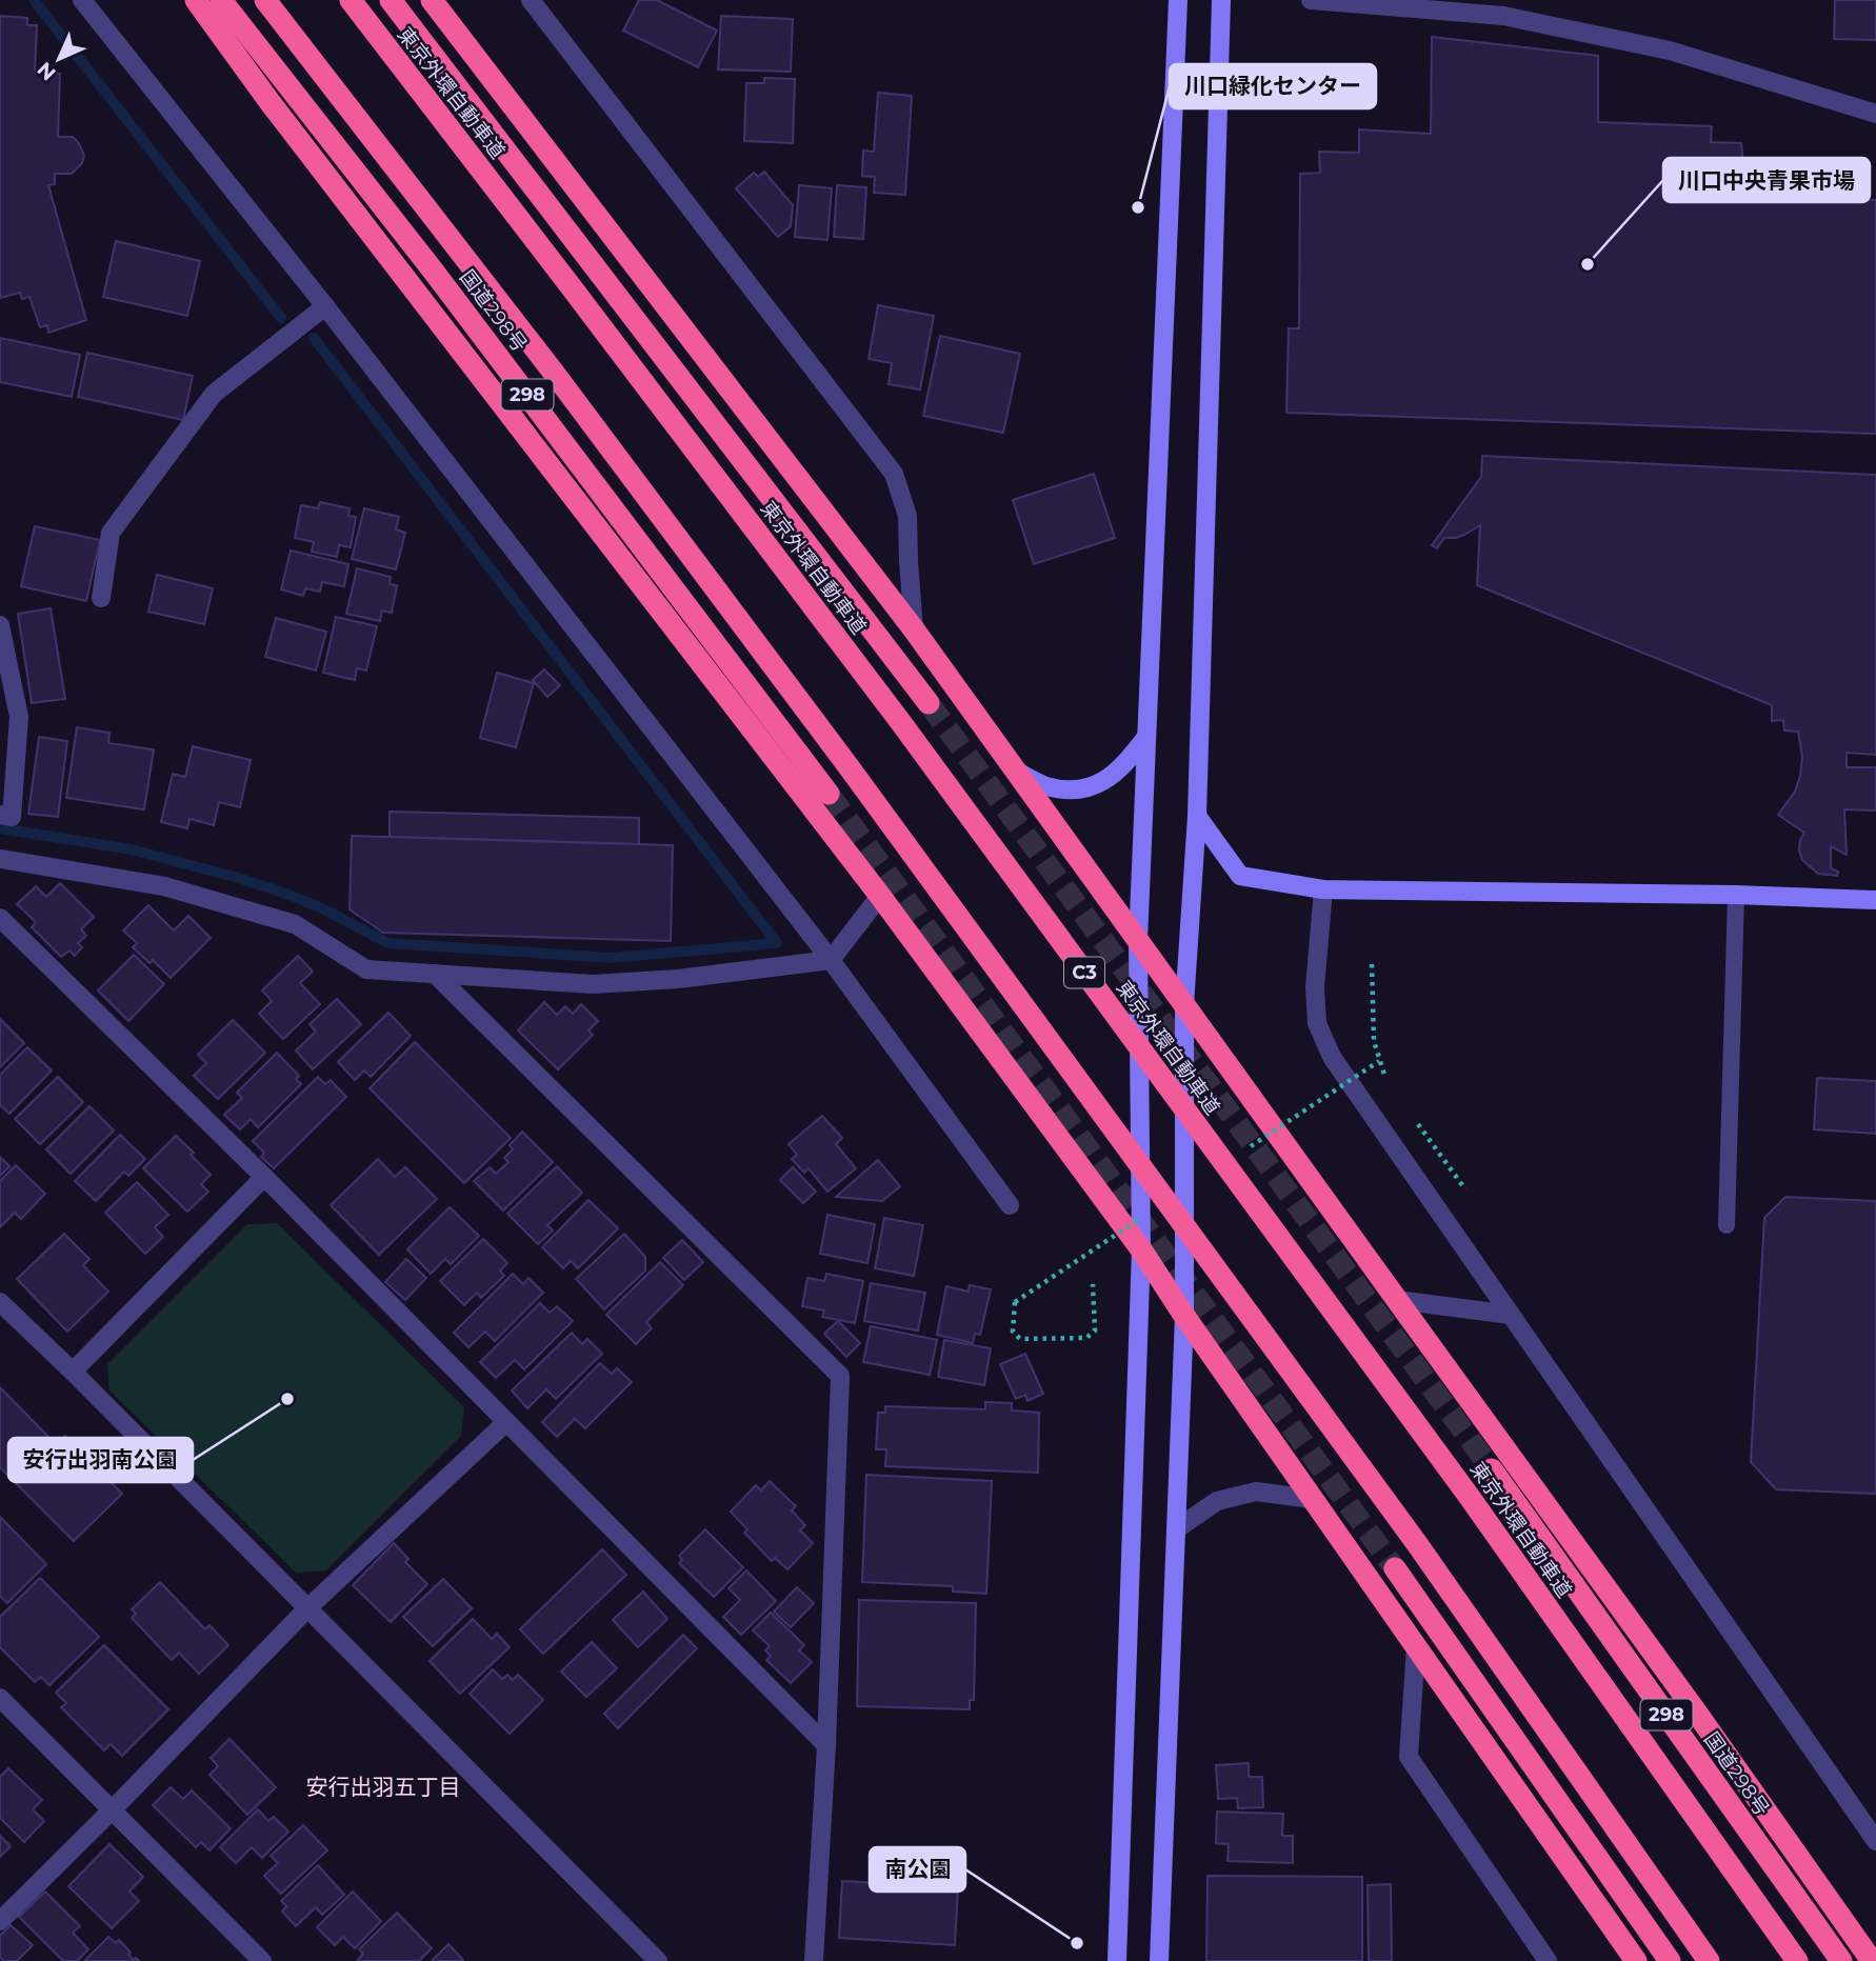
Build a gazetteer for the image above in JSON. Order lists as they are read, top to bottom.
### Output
{
  "streets": {
    "highway": [
      "東京外環自動車道",
      "国道298号",
      "298",
      "C3"
    ]
  },
  "districts": ["安行出羽五丁目"],
  "places": [
    "川口緑化センター",
    "川口中央青果市場",
    "安行出羽南公園",
    "南公園"
  ],
  "north": "bottom left"
}
